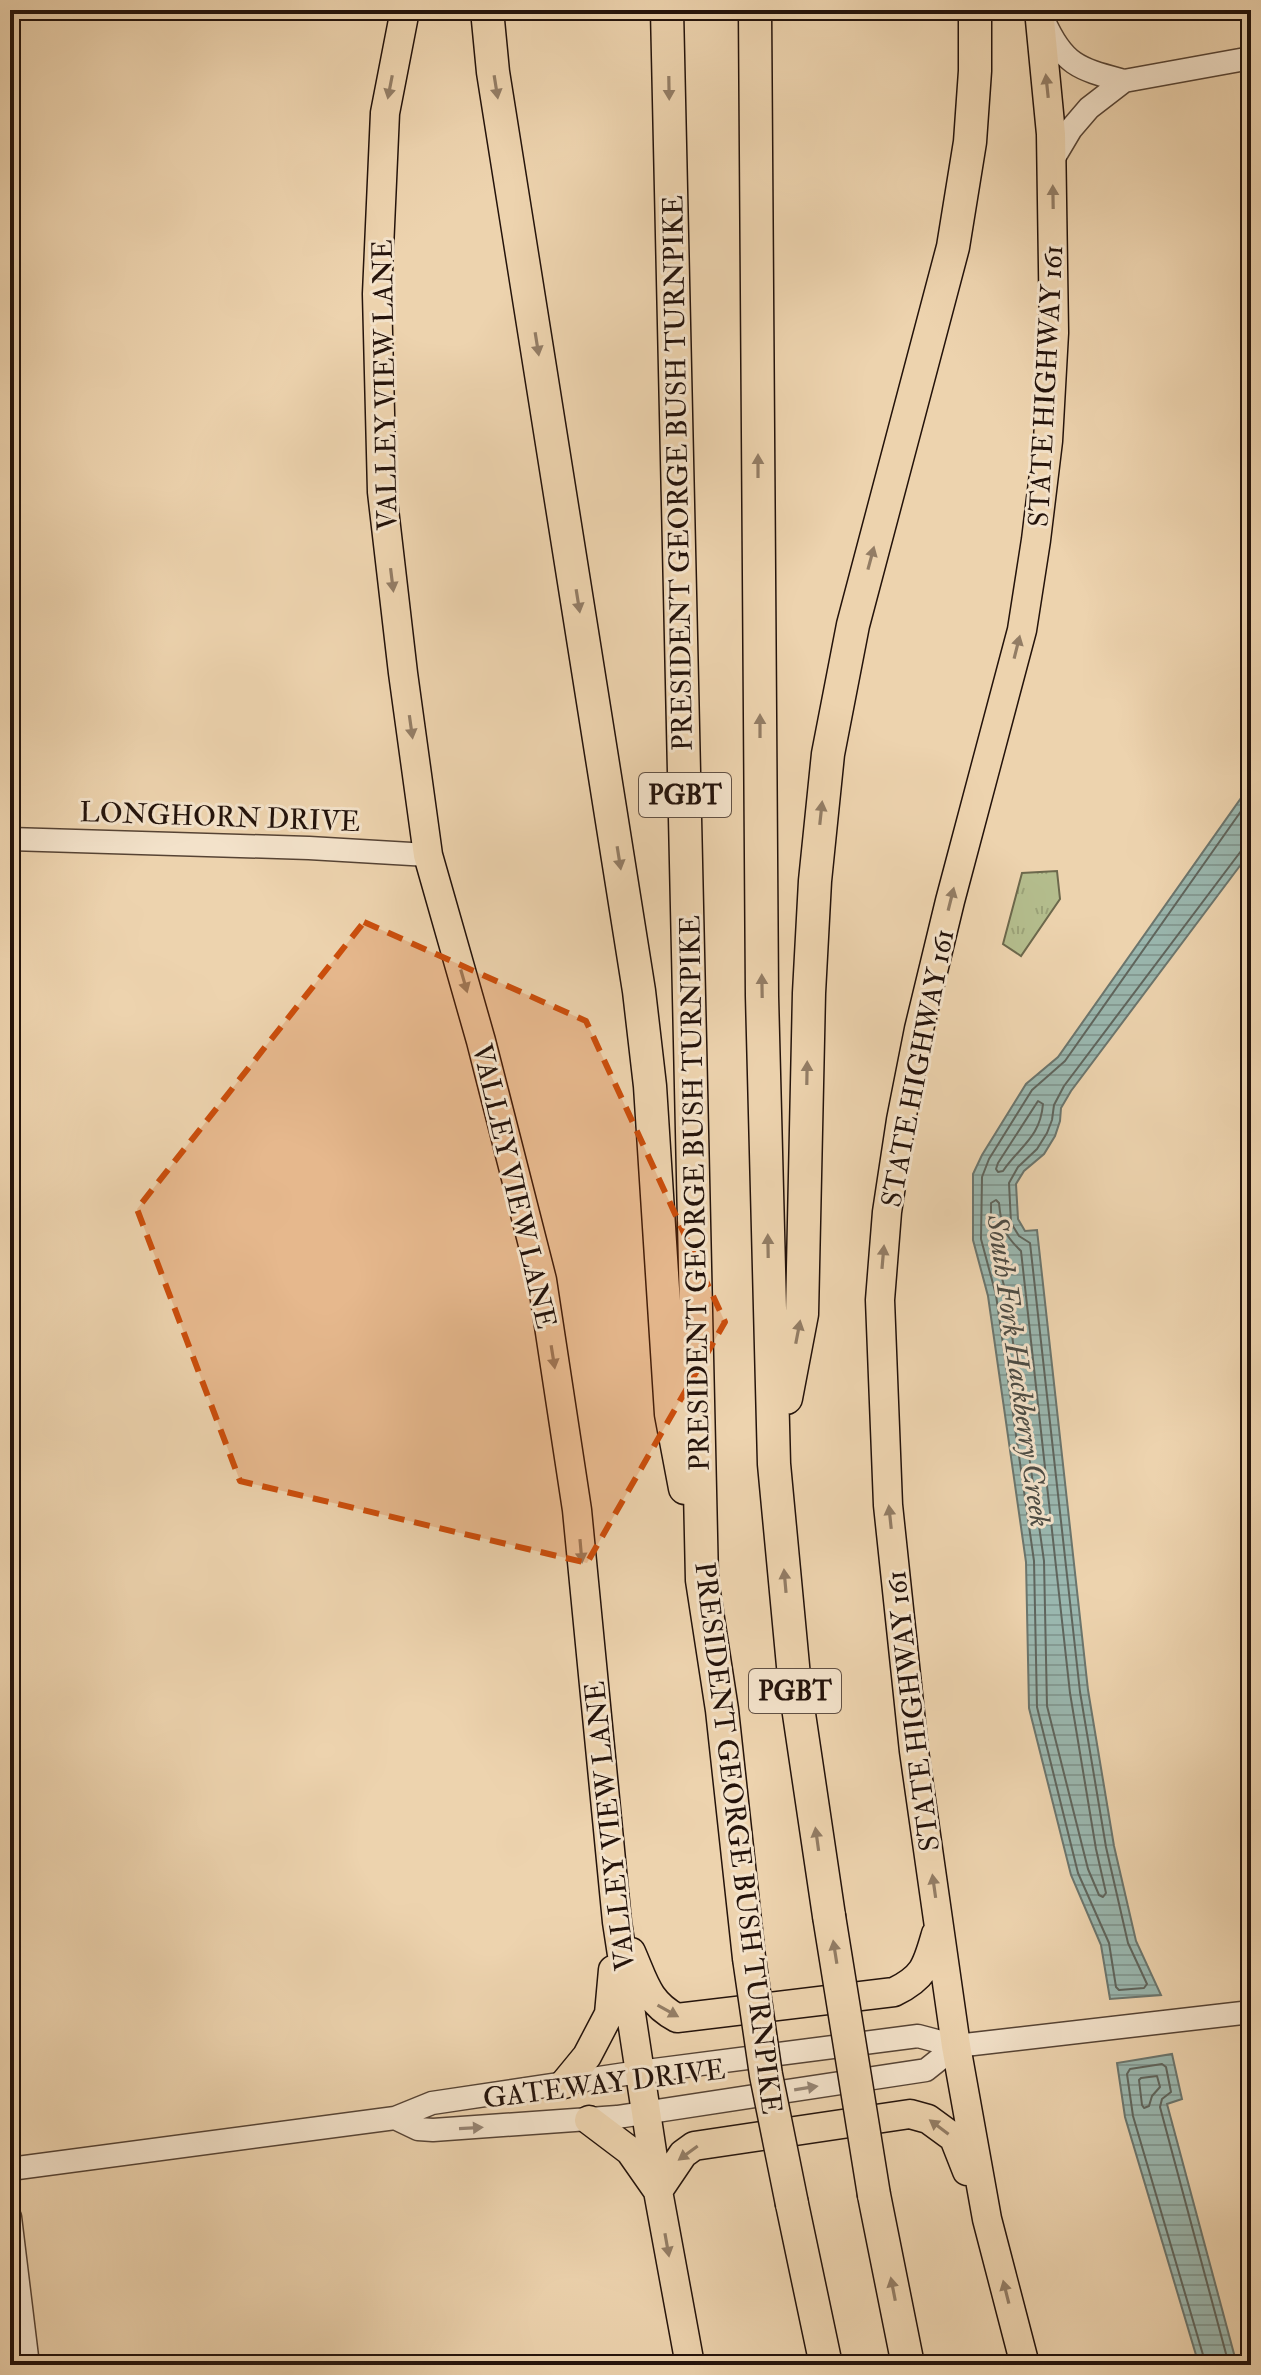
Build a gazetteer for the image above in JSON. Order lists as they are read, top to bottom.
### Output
{
  "streets": {
    "highway": ["PRESIDENT GEORGE BUSH TURNPIKE", "PGBT"],
    "main road": ["VALLEY VIEW LANE", "STATE HIGHWAY 161"],
    "street": ["LONGHORN DRIVE", "GATEWAY DRIVE"]
  },
  "crossings": [
    ["VALLEY VIEW LANE", "LONGHORN DRIVE"],
    ["VALLEY VIEW LANE", "GATEWAY DRIVE"],
    ["STATE HIGHWAY 161", "GATEWAY DRIVE"]
  ],
  "one_way": ["VALLEY VIEW LANE", "STATE HIGHWAY 161"],
  "water": ["South Fork Hackberry Creek"]
}
